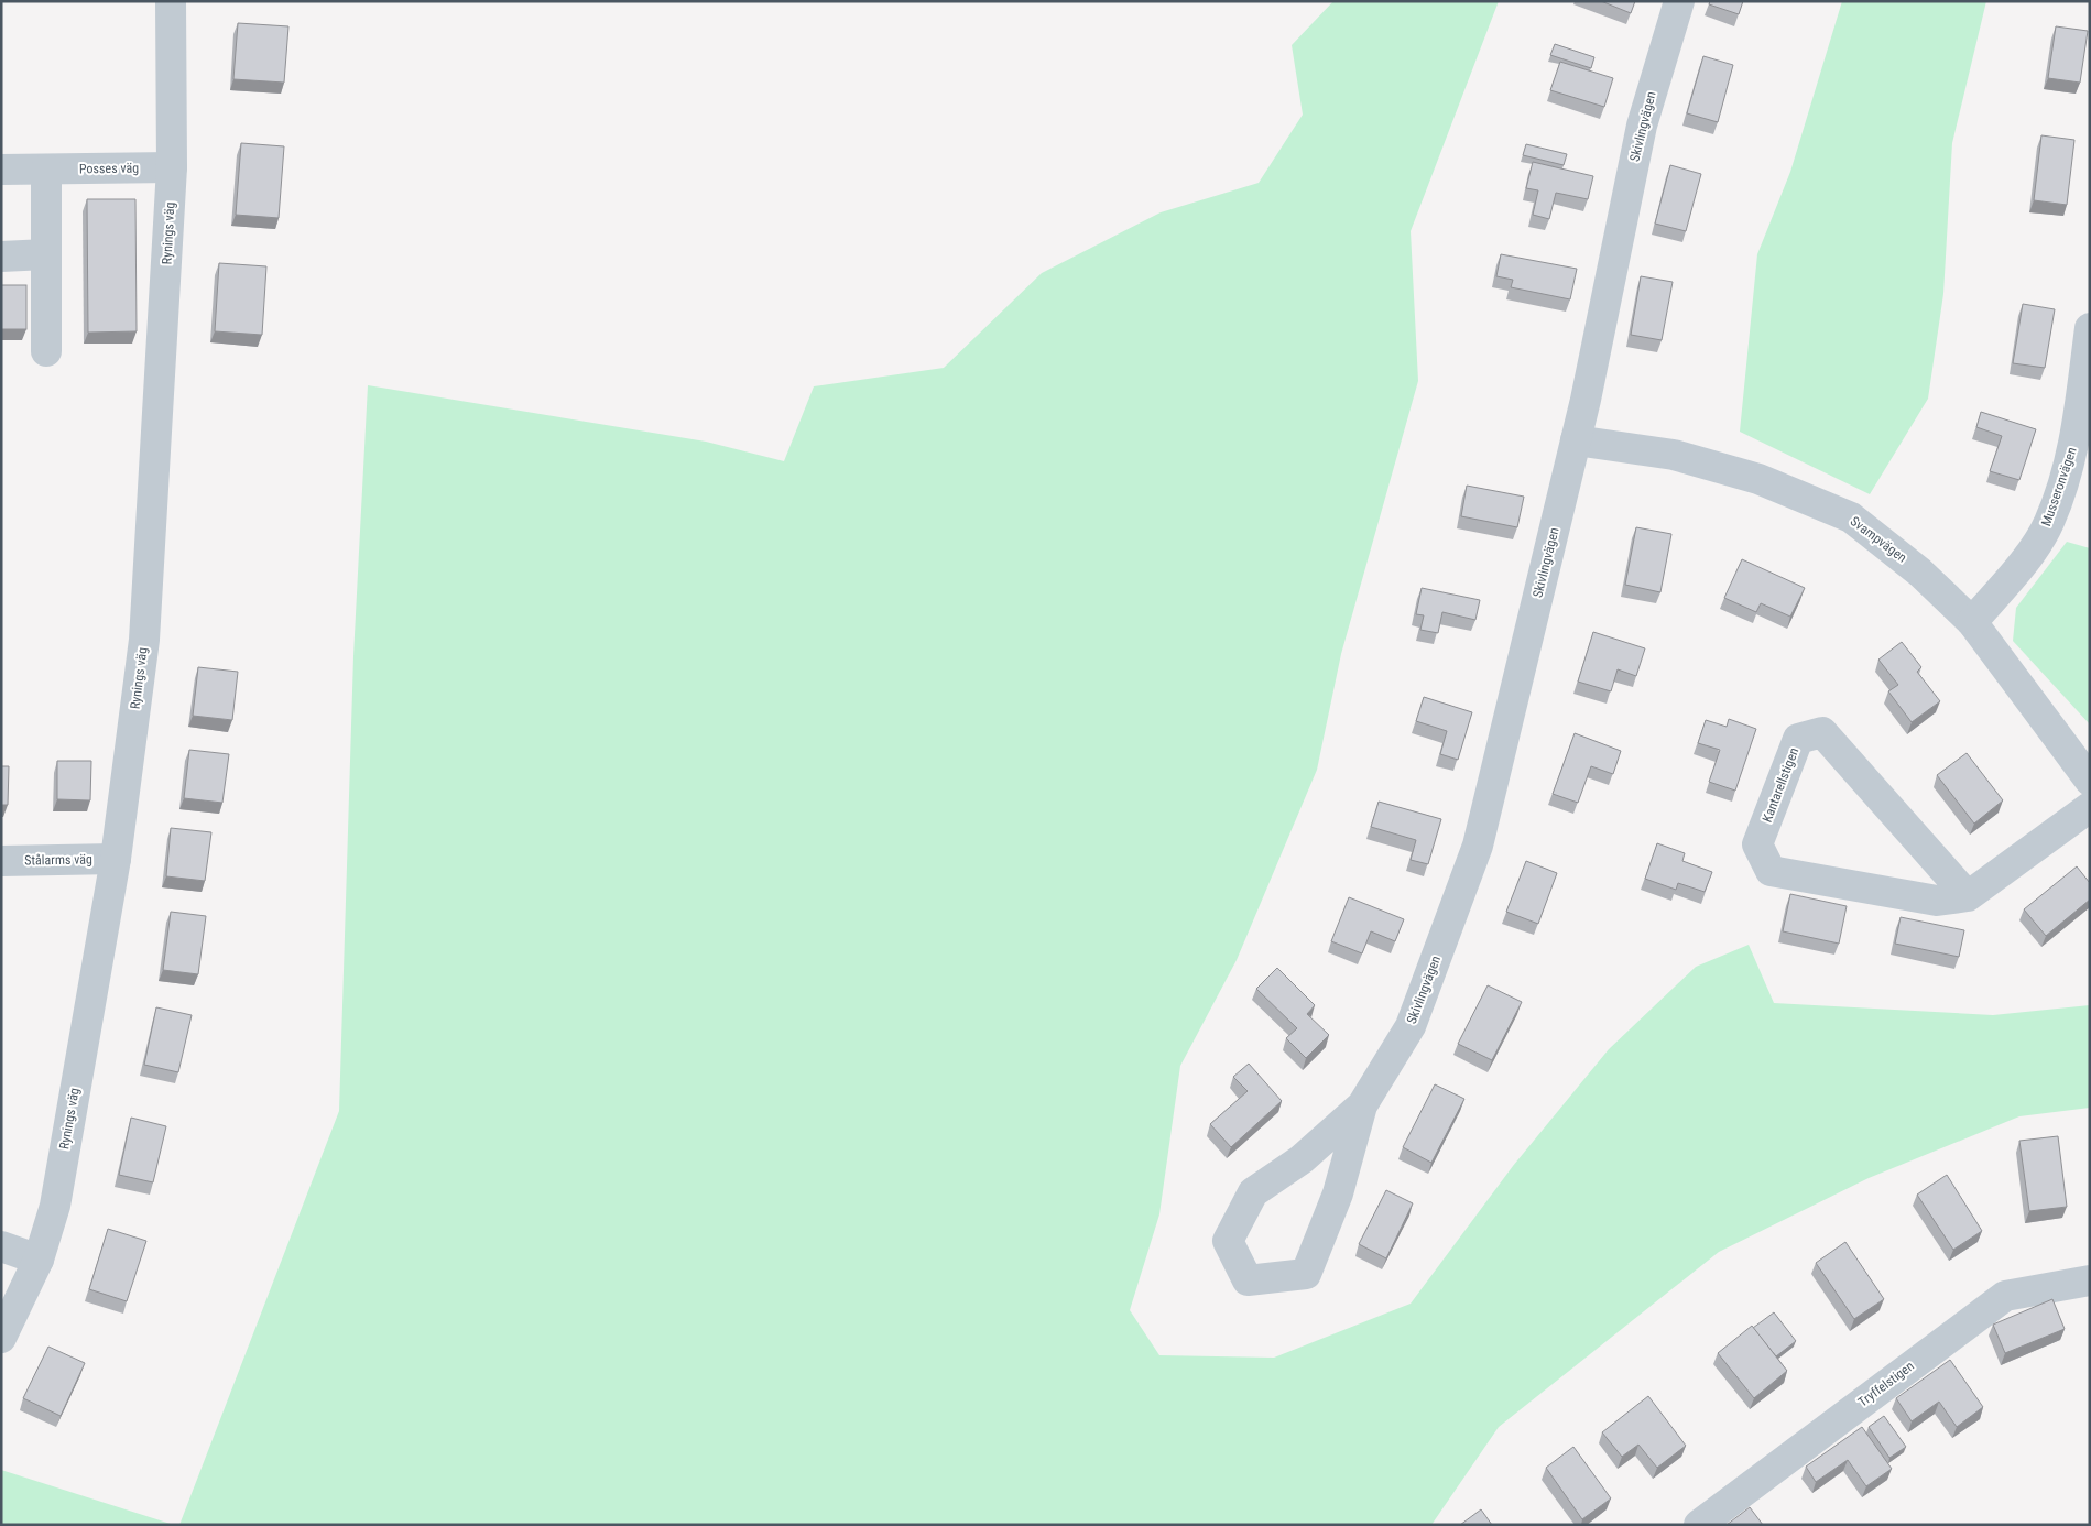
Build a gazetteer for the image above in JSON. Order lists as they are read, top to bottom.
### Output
{
  "streets": {
    "street": [
      "Skivlingvägen",
      "Posses väg",
      "Rynings väg",
      "Musseronvägen",
      "Svampvägen",
      "Kantarellstigen",
      "Stålarms väg",
      "Tryffelstigen"
    ]
  },
  "crossings": [
    ["Skivlingvägen", "Svampvägen"],
    ["Posses väg", "Rynings väg"],
    ["Rynings väg", "Stålarms väg"],
    ["Musseronvägen", "Svampvägen"]
  ]
}
